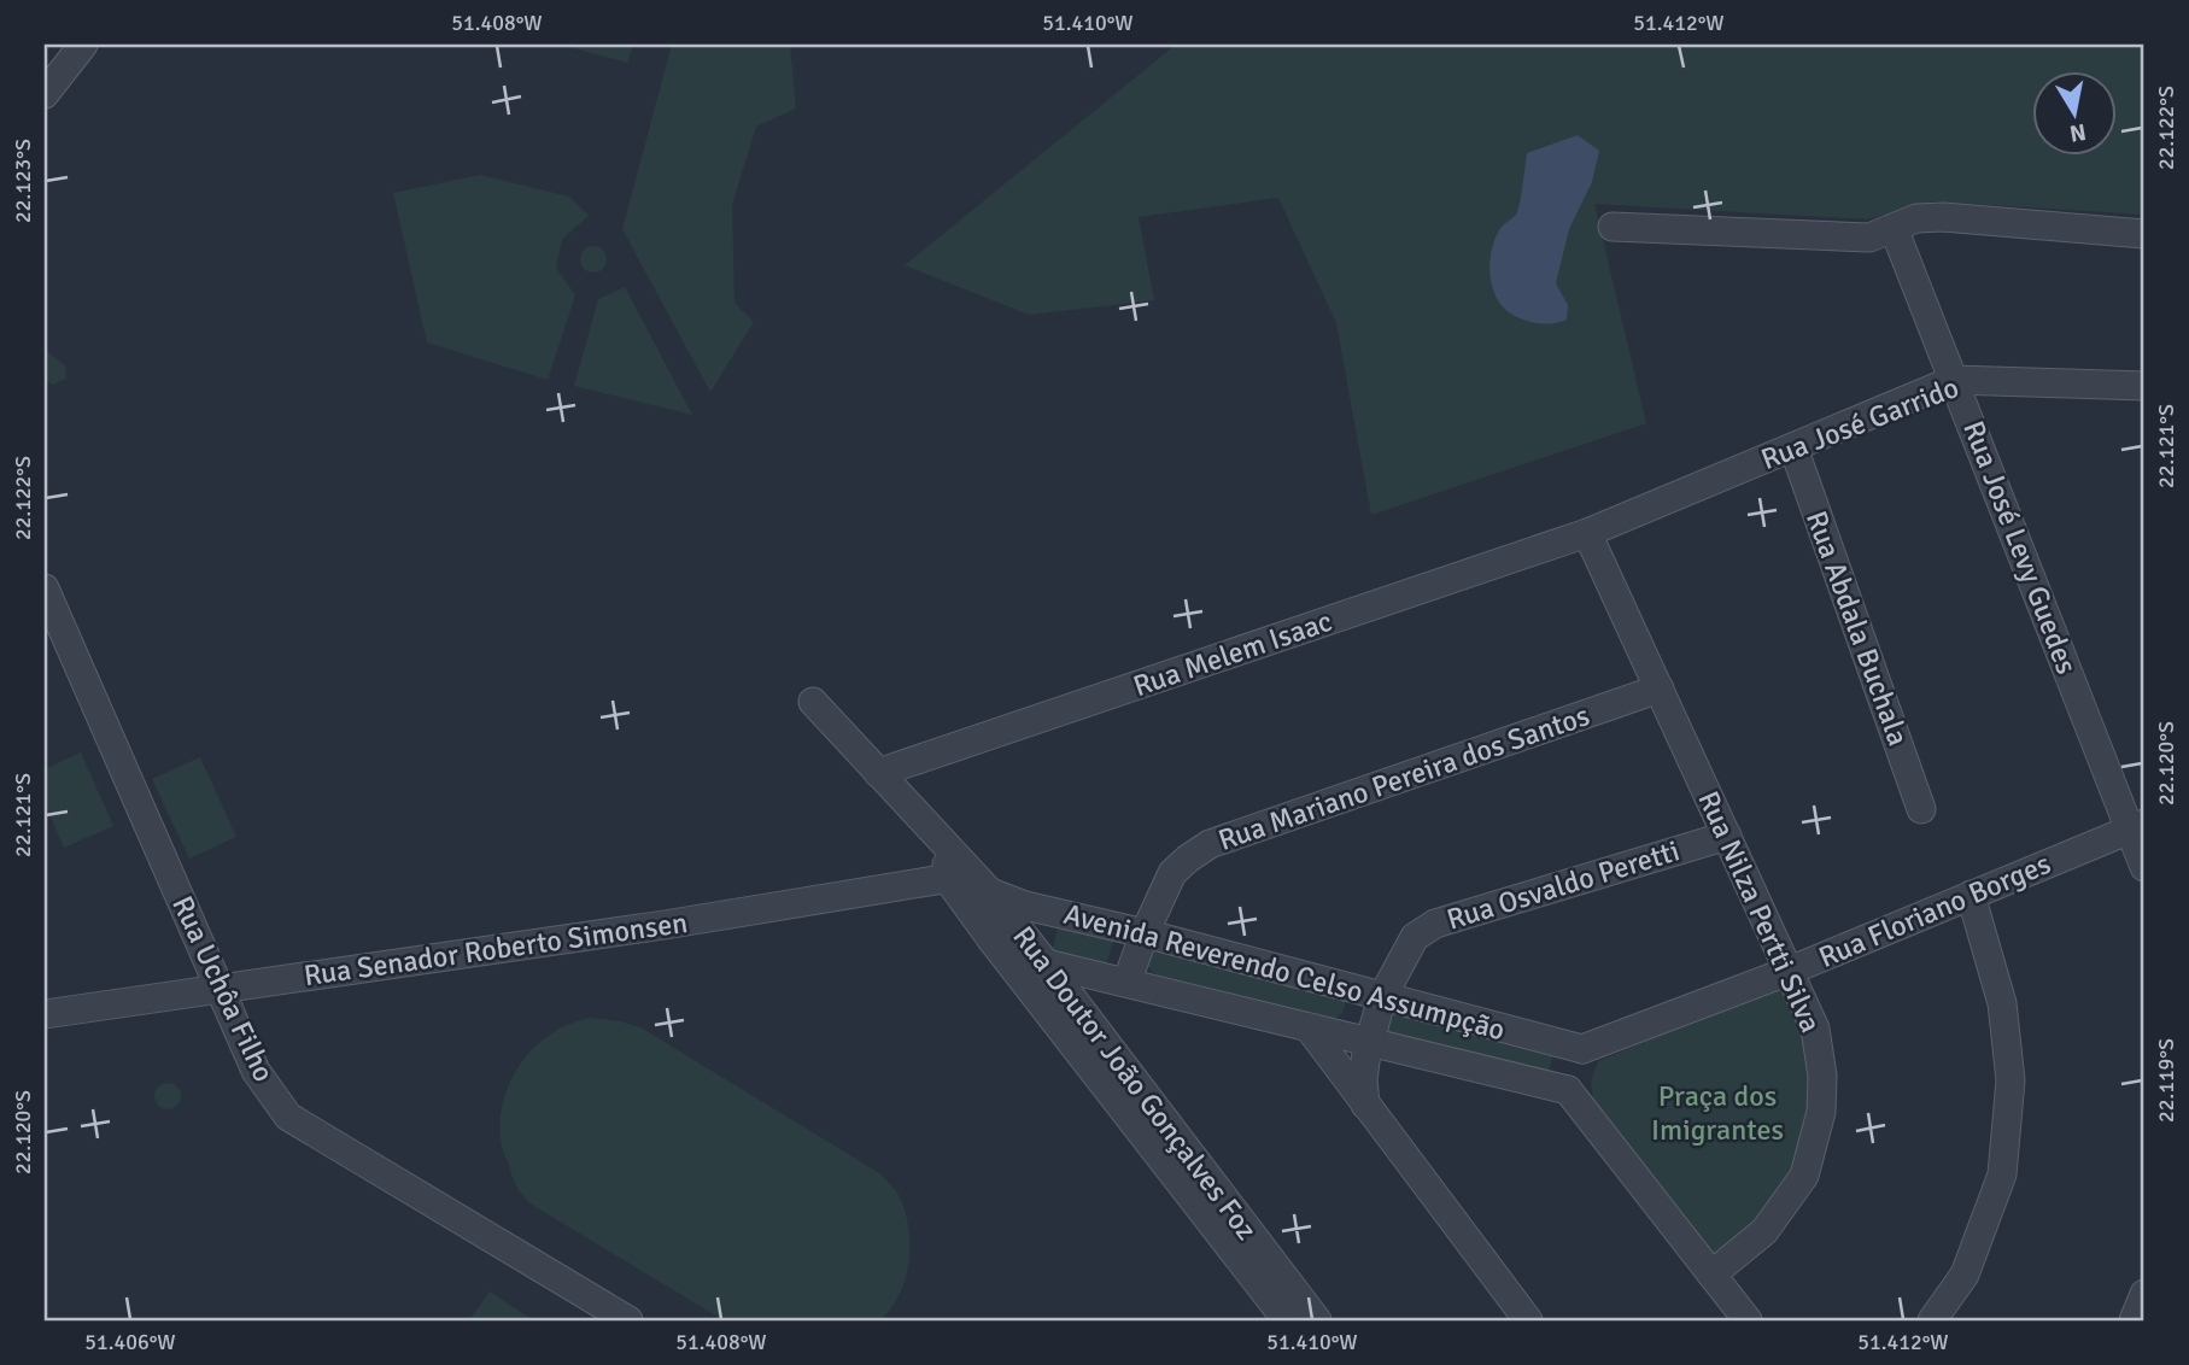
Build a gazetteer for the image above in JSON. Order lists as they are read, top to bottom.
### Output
{
  "streets": {
    "street": [
      "Rua José Garrido",
      "Rua José Levy Guedes",
      "Rua Abdala Buchala",
      "Rua Melem Isaac",
      "Rua Mariano Pereira dos Santos",
      "Rua Osvaldo Peretti",
      "Rua Floriano Borges",
      "Rua Nilza Pertti Silva",
      "Rua Senador Roberto Simonsen",
      "Avenida Reverendo Celso Assumpção",
      "Rua Uchôa Filho",
      "Rua Doutor João Gonçalves Foz"
    ]
  },
  "crossings": [
    ["Rua José Garrido", "Rua José Levy Guedes"],
    ["Rua José Garrido", "Rua Abdala Buchala"],
    ["Rua José Garrido", "Rua Melem Isaac"],
    ["Rua José Garrido", "Rua Nilza Pertti Silva"],
    ["Rua José Levy Guedes", "Rua Floriano Borges"],
    ["Rua Melem Isaac", "Rua Nilza Pertti Silva"],
    ["Rua Melem Isaac", "Rua Doutor João Gonçalves Foz"],
    ["Rua Mariano Pereira dos Santos", "Rua Nilza Pertti Silva"],
    ["Rua Mariano Pereira dos Santos", "Avenida Reverendo Celso Assumpção"],
    ["Rua Osvaldo Peretti", "Rua Nilza Pertti Silva"],
    ["Rua Osvaldo Peretti", "Avenida Reverendo Celso Assumpção"],
    ["Rua Floriano Borges", "Rua Nilza Pertti Silva"],
    ["Rua Floriano Borges", "Avenida Reverendo Celso Assumpção"],
    ["Rua Senador Roberto Simonsen", "Avenida Reverendo Celso Assumpção"],
    ["Rua Senador Roberto Simonsen", "Rua Uchôa Filho"],
    ["Rua Senador Roberto Simonsen", "Rua Doutor João Gonçalves Foz"],
    ["Avenida Reverendo Celso Assumpção", "Rua Doutor João Gonçalves Foz"]
  ],
  "parks": ["Praça dos Imigrantes"],
  "north": "bottom",
  "coordinates": [
    "51.408°W",
    "51.410°W",
    "51.412°W",
    "22.122°S",
    "22.123°S",
    "22.121°S",
    "22.120°S",
    "22.119°S",
    "51.406°W"
  ]
}
